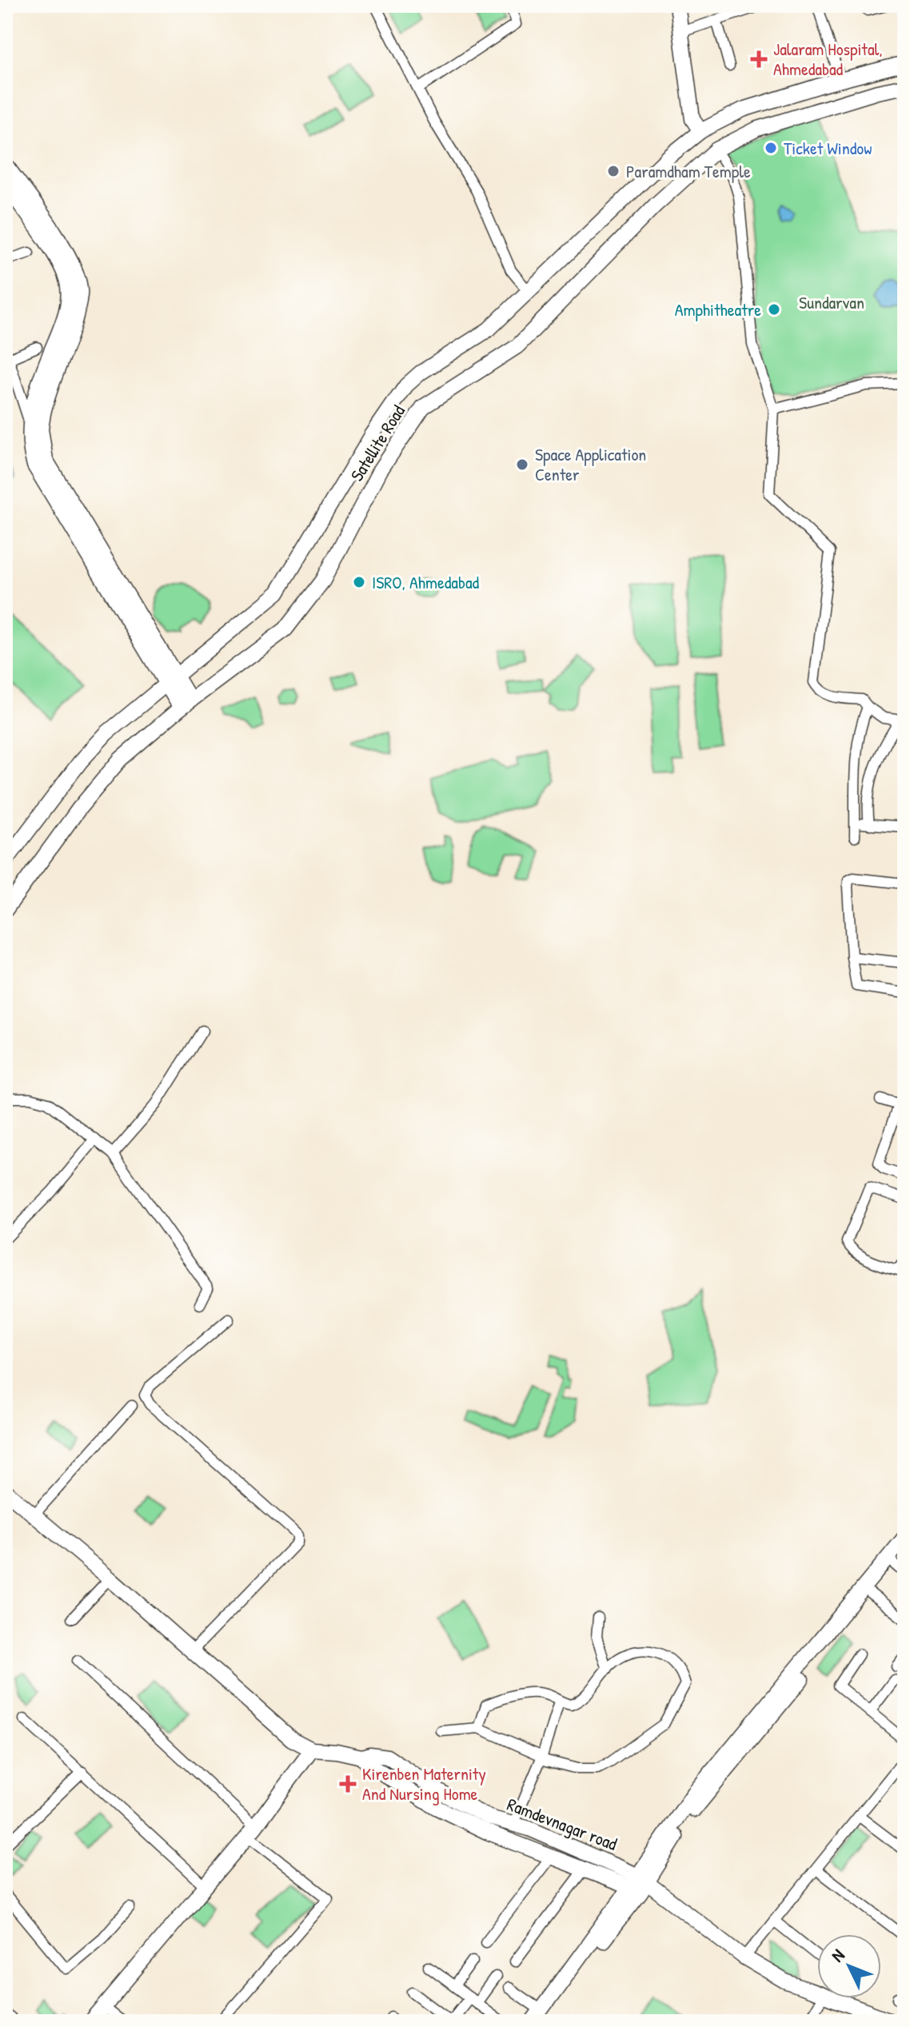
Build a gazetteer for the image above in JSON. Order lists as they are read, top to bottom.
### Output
{
  "streets": {
    "street": ["Satellite Road", "Ramdevnagar road"]
  },
  "parks": ["Sundarvan"],
  "places": {
    "health": ["Jalaram Hospital, Ahmedabad", "Kirenben Maternity And Nursing Home"],
    "other": [
      "Ticket Window",
      "Paramdham Temple",
      "Amphitheatre",
      "Space Application Center",
      "ISRO, Ahmedabad"
    ]
  },
  "north": "top left"
}
